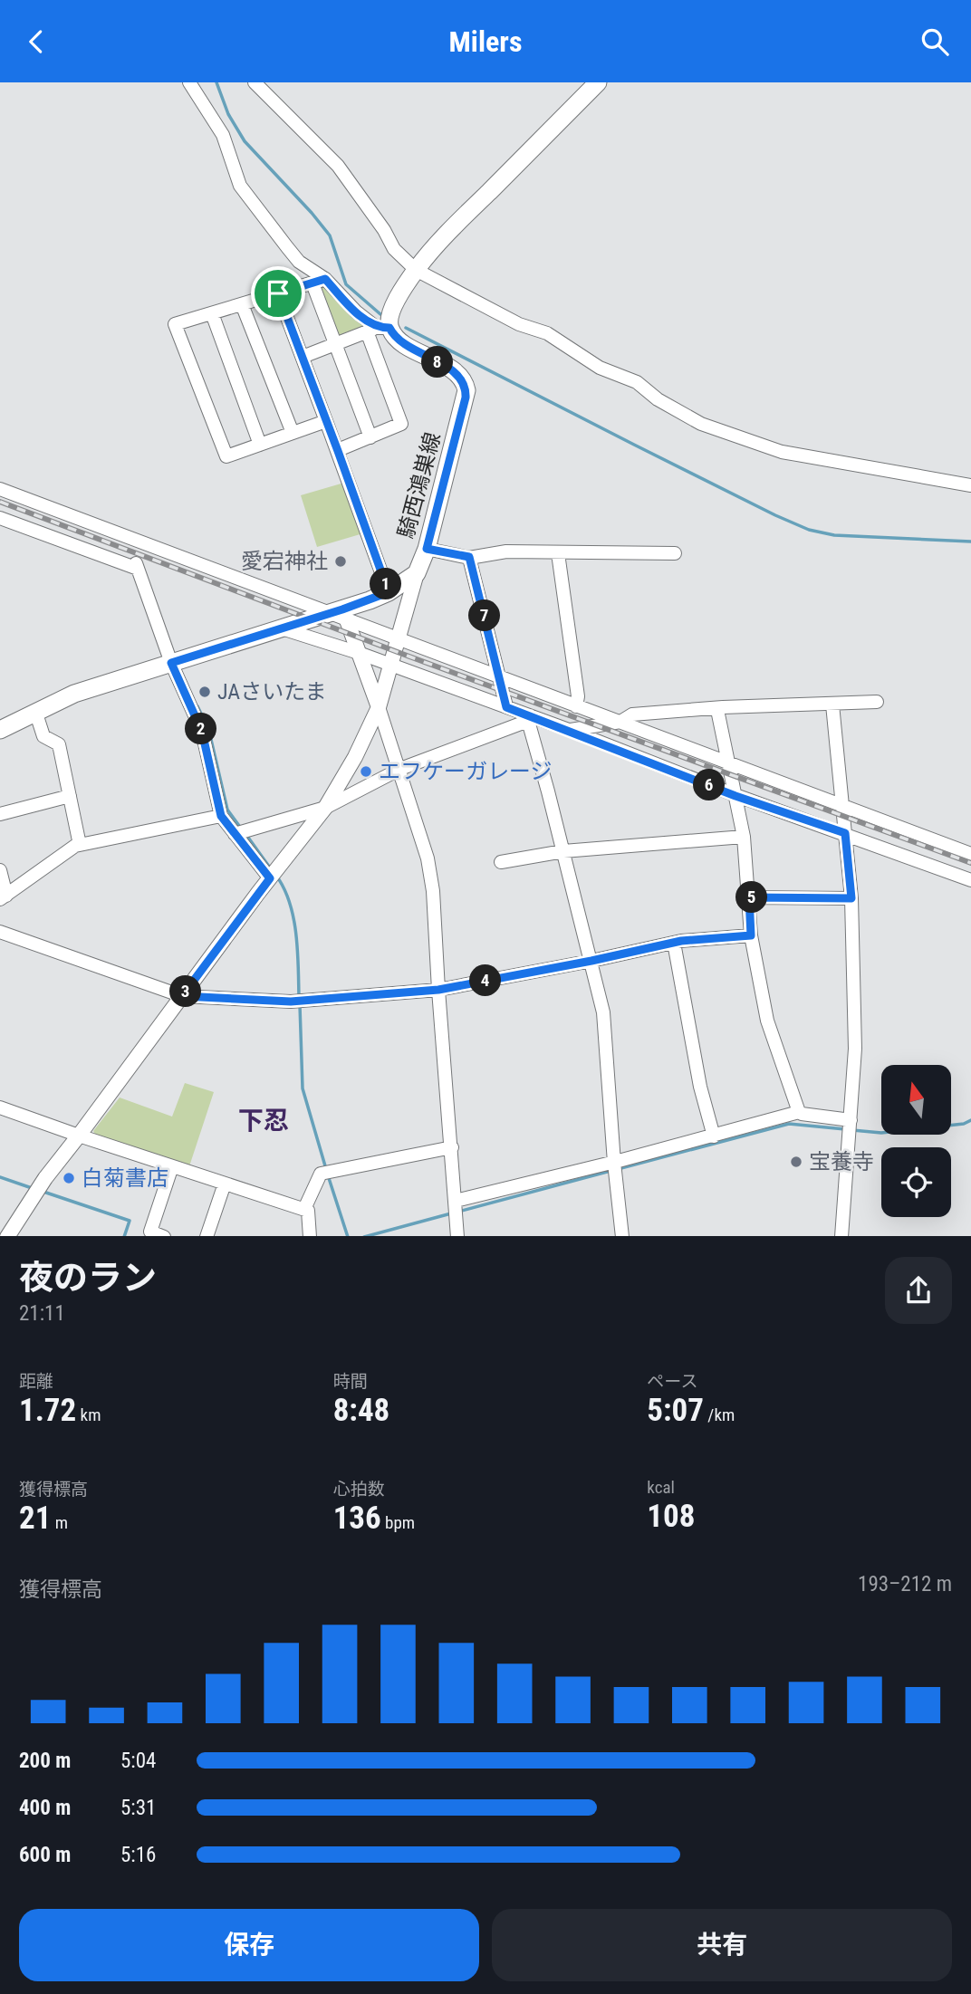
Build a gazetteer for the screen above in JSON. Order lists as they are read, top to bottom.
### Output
{
  "streets": {
    "main road": ["騎西鴻巣線"]
  },
  "districts": ["下忍"],
  "places": [
    "愛宕神社",
    "JAさいたま",
    "エフケーガレージ",
    "宝養寺",
    "白菊書店"
  ],
  "north": "top",
  "page": {
    "header": "Milers",
    "pins": [
      "8",
      "1",
      "7",
      "2",
      "6",
      "5",
      "4",
      "3"
    ],
    "heading": ["夜のラン", "21:11"],
    "stats": [
      ["距離", "1.72 km"],
      ["時間", "8:48"],
      ["ペース", "5:07 /km"],
      ["獲得標高", "21 m"],
      ["心拍数", "136 bpm"],
      ["kcal", "108"]
    ],
    "chart": ["獲得標高", "193–212 m"],
    "list": [
      {
        "name": "200 m",
        "note": "5:04"
      },
      {
        "name": "400 m",
        "note": "5:31"
      },
      {
        "name": "600 m",
        "note": "5:16"
      }
    ],
    "buttons": ["保存", "共有"]
  }
}
